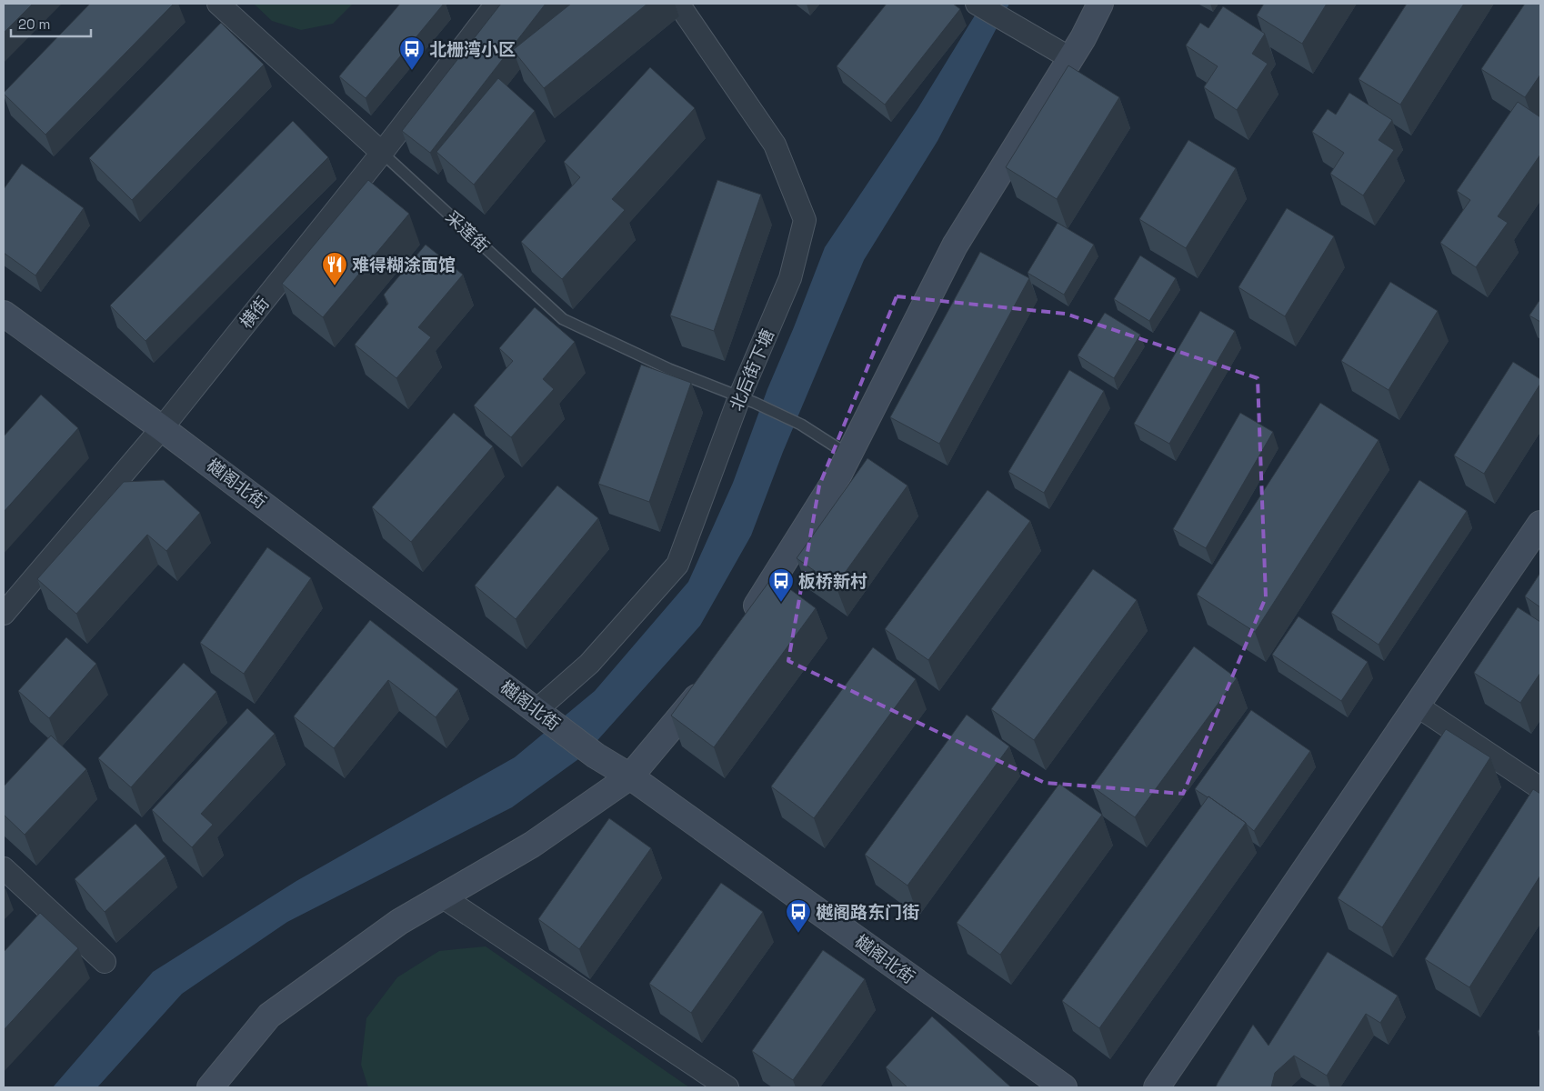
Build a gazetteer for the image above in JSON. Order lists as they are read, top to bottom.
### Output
{
  "streets": {
    "street": [
      "采莲街",
      "横街",
      "北后街下塘",
      "樾阁北街"
    ]
  },
  "crossings": [
    ["采莲街", "横街"],
    ["采莲街", "北后街下塘"],
    ["横街", "樾阁北街"],
    ["北后街下塘", "樾阁北街"]
  ],
  "places": {
    "bus stop": ["北栅湾小区", "板桥新村", "樾阁路东门街"],
    "restaurant": ["难得糊涂面馆"]
  },
  "scale_bar": "20 m"
}
